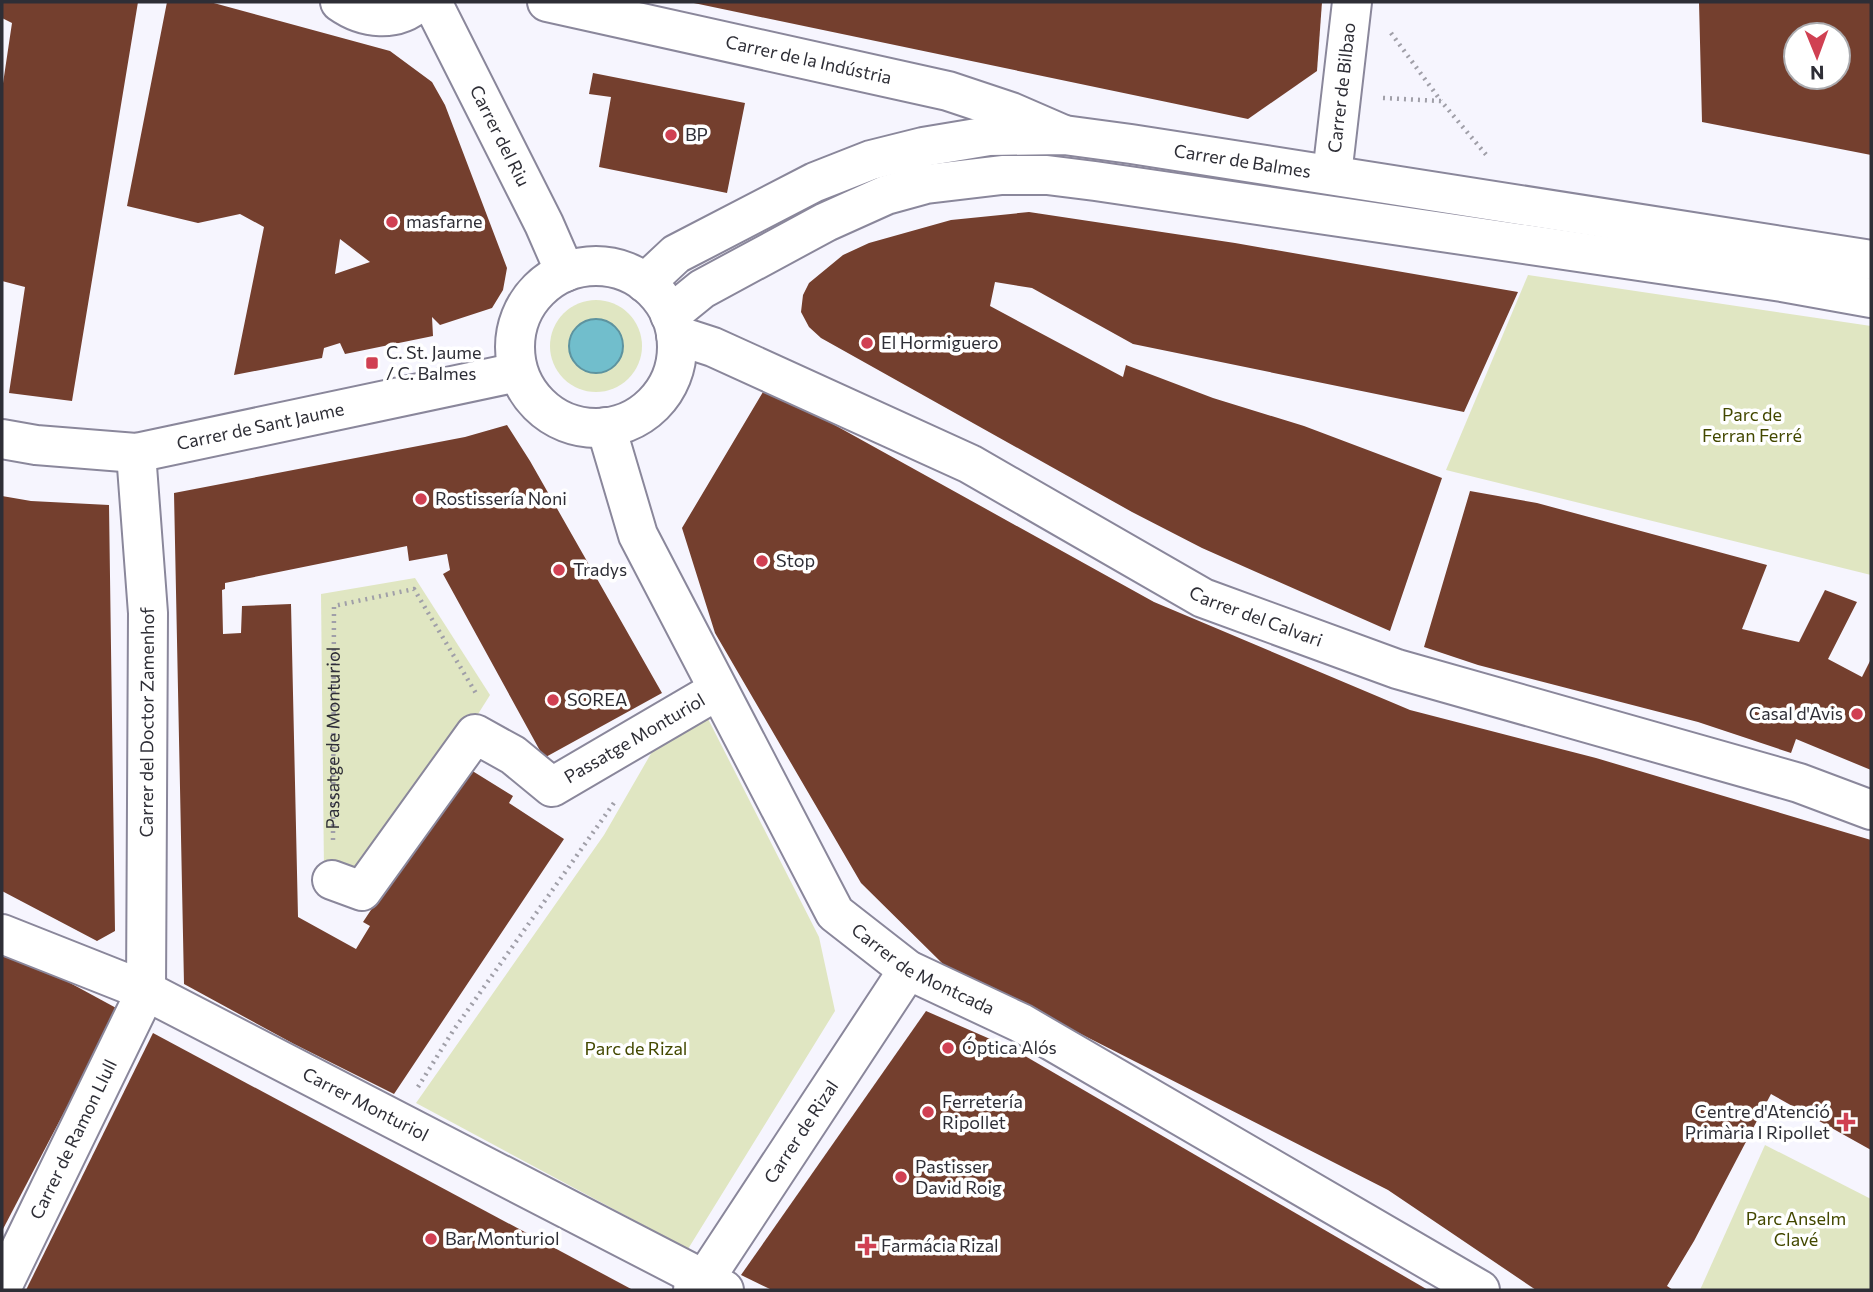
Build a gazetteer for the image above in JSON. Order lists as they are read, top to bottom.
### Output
{
  "streets": {
    "street": [
      "Carrer de la Indústria",
      "Carrer de Bilbao",
      "Carrer del Riu",
      "Carrer de Balmes",
      "Carrer de Sant Jaume",
      "Carrer del Calvari",
      "Carrer del Doctor Zamenhof",
      "Passatge Monturiol",
      "Carrer de Montcada",
      "Carrer Monturiol",
      "Carrer de Rizal",
      "Carrer de Ramon Llull"
    ],
    "path": ["Passatge de Monturiol"]
  },
  "crossings": [
    ["Carrer de la Indústria", "Carrer de Balmes"],
    ["Carrer de Bilbao", "Carrer de Balmes"],
    ["Carrer del Riu", "Carrer de Balmes"],
    ["Carrer del Riu", "Carrer de Sant Jaume"],
    ["Carrer del Riu", "Carrer del Calvari"],
    ["Carrer del Riu", "Carrer de Montcada"],
    ["Carrer de Balmes", "Carrer de Sant Jaume"],
    ["Carrer de Balmes", "Carrer del Calvari"],
    ["Carrer de Balmes", "Carrer de Montcada"],
    ["Carrer de Sant Jaume", "Carrer del Calvari"],
    ["Carrer de Sant Jaume", "Carrer del Doctor Zamenhof"],
    ["Carrer de Sant Jaume", "Carrer de Montcada"],
    ["Carrer del Calvari", "Carrer de Montcada"],
    ["Carrer del Doctor Zamenhof", "Carrer Monturiol"],
    ["Carrer del Doctor Zamenhof", "Carrer de Ramon Llull"],
    ["Passatge Monturiol", "Passatge de Monturiol"],
    ["Passatge Monturiol", "Carrer de Montcada"],
    ["Carrer de Montcada", "Carrer de Rizal"],
    ["Carrer Monturiol", "Carrer de Rizal"],
    ["Carrer Monturiol", "Carrer de Ramon Llull"]
  ],
  "parks": ["Parc de Ferran Ferré", "Parc de Rizal", "Parc Anselm Clavé"],
  "places": {
    "other": [
      "BP",
      "masfarne",
      "El Hormiguero",
      "Rostissería Noni",
      "Stop",
      "Tradys",
      "SOREA",
      "Casal d'Avis",
      "Óptica Alós",
      "Ferretería Ripollet",
      "Pastisser David Roig",
      "Bar Monturiol"
    ],
    "transit": ["C. St. Jaume / C. Balmes"],
    "health": ["Centre d'Atenció Primària I Ripollet", "Farmácia Rizal"]
  },
  "north": "bottom"
}
